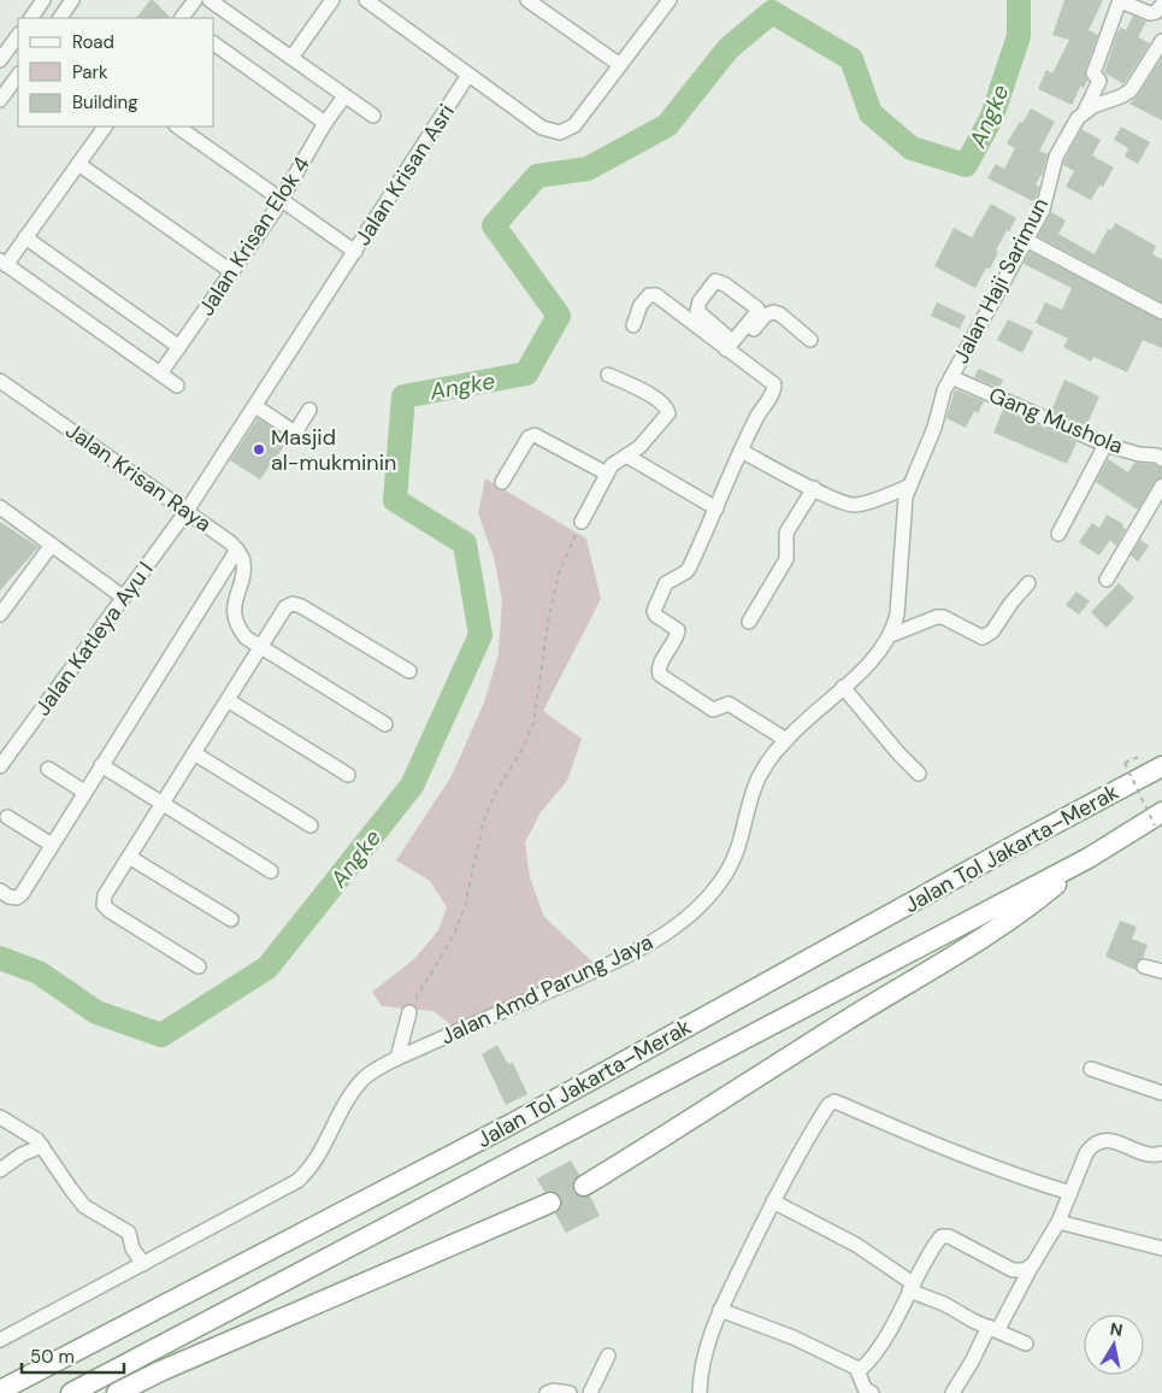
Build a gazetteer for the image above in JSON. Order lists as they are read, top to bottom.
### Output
{
  "streets": {
    "highway": ["Jalan Tol Jakarta–Merak"],
    "street": [
      "Jalan Krisan Asri",
      "Jalan Krisan Elok 4",
      "Jalan Haji Sarimun",
      "Gang Mushola",
      "Jalan Krisan Raya",
      "Jalan Katleya Ayu I",
      "Jalan Amd Parung Jaya"
    ]
  },
  "crossings": [
    ["Jalan Krisan Asri", "Jalan Krisan Raya"],
    ["Jalan Krisan Asri", "Jalan Katleya Ayu I"],
    ["Jalan Haji Sarimun", "Gang Mushola"],
    ["Jalan Haji Sarimun", "Jalan Amd Parung Jaya"],
    ["Jalan Krisan Raya", "Jalan Katleya Ayu I"]
  ],
  "water": ["Angke"],
  "places": ["Masjid al-mukminin"],
  "legend": ["Road", "Park", "Building"],
  "scale_bar": "50 m",
  "north": "top"
}
